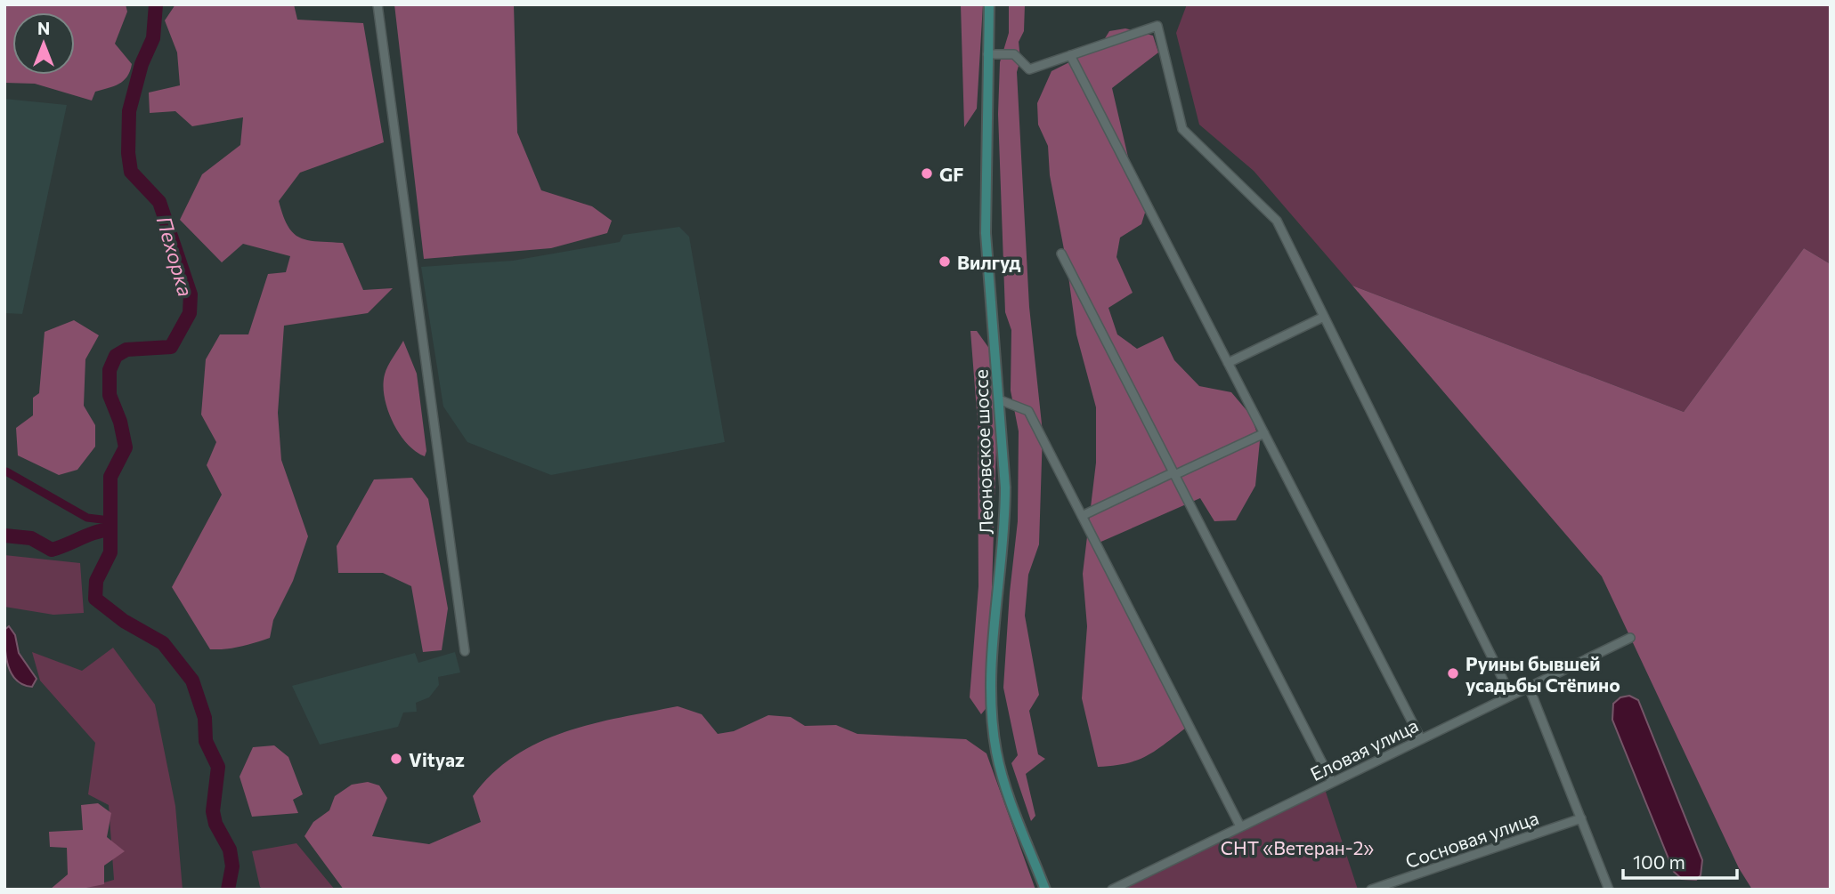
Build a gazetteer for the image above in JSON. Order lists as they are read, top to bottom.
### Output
{
  "streets": {
    "main road": ["Леоновское шоссе"],
    "street": ["Еловая улица", "Сосновая улица"]
  },
  "water": ["Пехорка"],
  "parks": ["СНТ «Ветеран-2»"],
  "places": [
    "GF",
    "Вилгуд",
    "Руины бывшей усадьбы Стёпино",
    "Vityaz"
  ],
  "scale_bar": "100 m",
  "north": "top"
}
